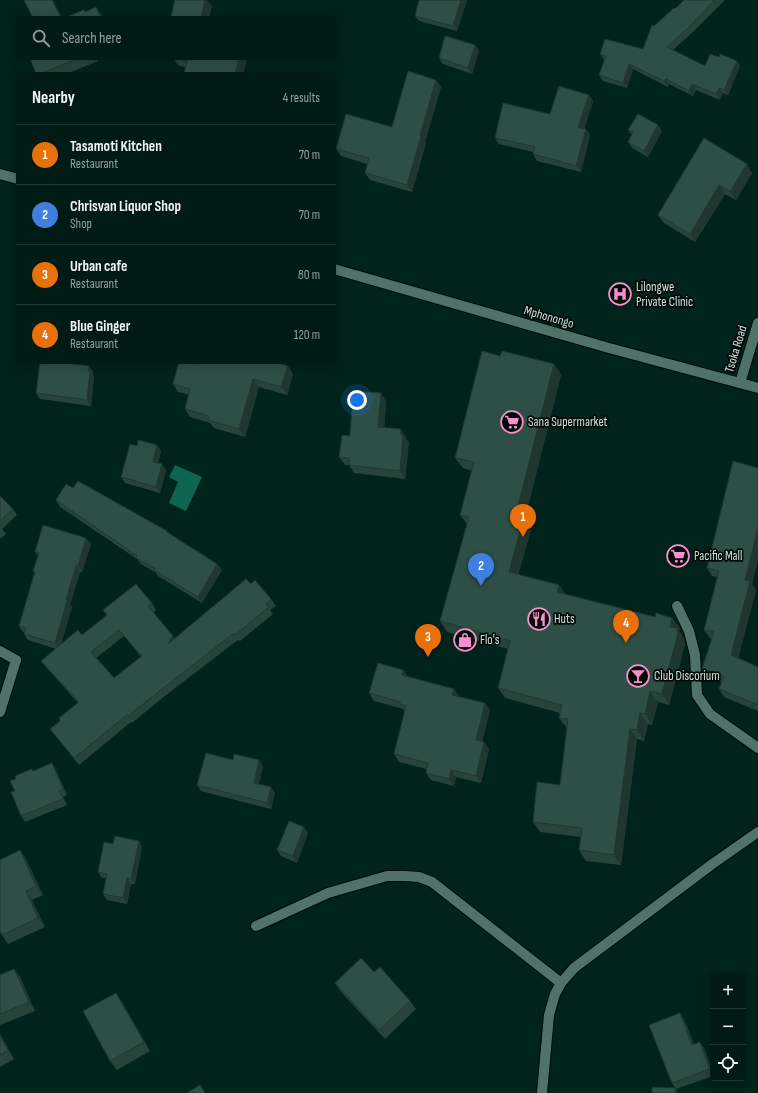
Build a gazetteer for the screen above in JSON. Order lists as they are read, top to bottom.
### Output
{
  "streets": {
    "street": ["Mphonongo", "Tsoka Road"]
  },
  "crossings": [
    ["Mphonongo", "Tsoka Road"]
  ],
  "places": {
    "hospital": ["Lilongwe Private Clinic"],
    "supermarket": ["Sana Supermarket", "Pacific Mall"],
    "restaurant": ["Huts"],
    "shop": ["Flo's"],
    "bar": ["Club Discorium"]
  },
  "page": {
    "search": "Search here",
    "heading": ["Nearby", "4 results"],
    "list": [
      {
        "mark": "1",
        "name": "Tasamoti Kitchen",
        "note": "Restaurant",
        "value": "70 m"
      },
      {
        "mark": "2",
        "name": "Chrisvan Liquor Shop",
        "note": "Shop",
        "value": "70 m"
      },
      {
        "mark": "3",
        "name": "Urban cafe",
        "note": "Restaurant",
        "value": "80 m"
      },
      {
        "mark": "4",
        "name": "Blue Ginger",
        "note": "Restaurant",
        "value": "120 m"
      }
    ],
    "pins": [
      "1",
      "2",
      "4",
      "3"
    ],
    "map_buttons": ["+", "−"]
  }
}
